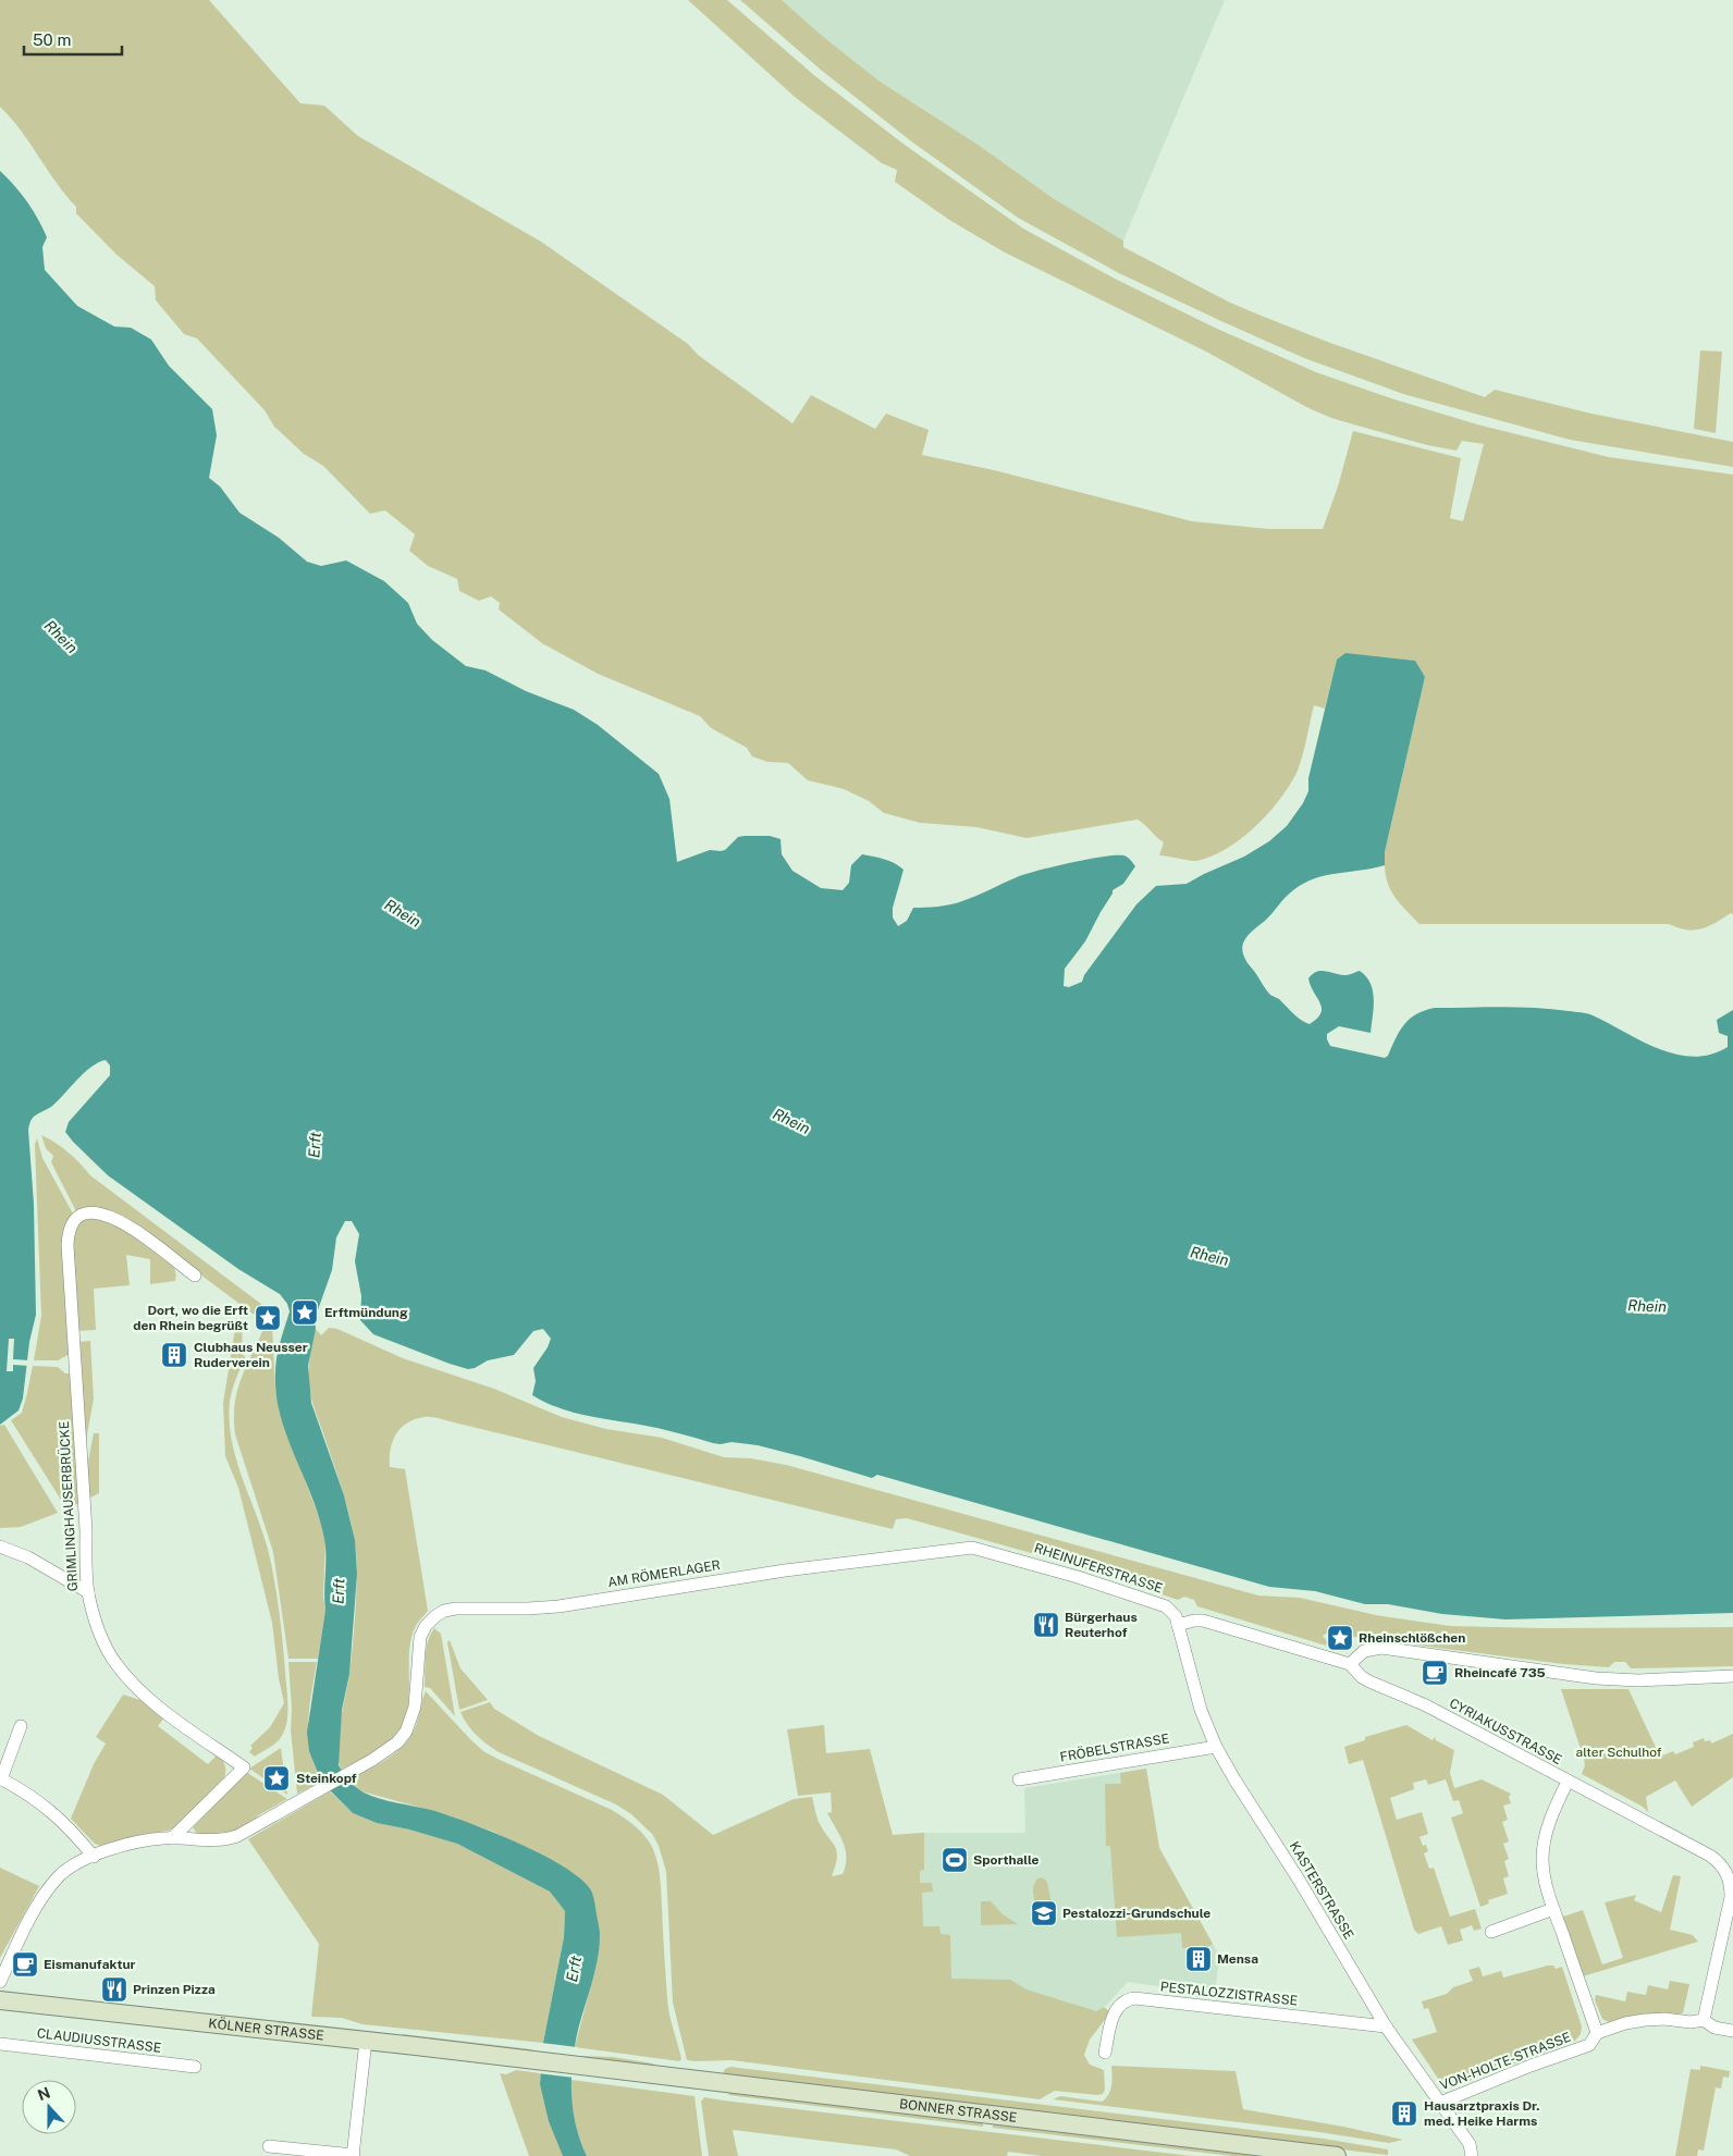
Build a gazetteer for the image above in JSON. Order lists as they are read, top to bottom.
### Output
{
  "streets": {
    "main road": ["KÖLNER STRASSE", "BONNER STRASSE"],
    "street": [
      "GRIMLINGHAUSERBRÜCKE",
      "RHEINUFERSTRASSE",
      "AM RÖMERLAGER",
      "CYRIAKUSSTRASSE",
      "FRÖBELSTRASSE",
      "KASTERSTRASSE",
      "PESTALOZZISTRASSE",
      "CLAUDIUSSTRASSE",
      "VON-HOLTE-STRASSE"
    ]
  },
  "crossings": [
    ["GRIMLINGHAUSERBRÜCKE", "AM RÖMERLAGER"],
    ["RHEINUFERSTRASSE", "AM RÖMERLAGER"],
    ["RHEINUFERSTRASSE", "KASTERSTRASSE"],
    ["FRÖBELSTRASSE", "KASTERSTRASSE"],
    ["KASTERSTRASSE", "PESTALOZZISTRASSE"],
    ["KASTERSTRASSE", "VON-HOLTE-STRASSE"],
    ["KÖLNER STRASSE", "BONNER STRASSE"]
  ],
  "water": ["Rhein", "Erft"],
  "parks": ["alter Schulhof"],
  "places": {
    "place": [
      "Erftmündung",
      "Dort, wo die Erft den Rhein begrüßt",
      "Rheinschlößchen",
      "Steinkopf"
    ],
    "building": ["Clubhaus Neusser Ruderverein", "Mensa", "Hausarztpraxis Dr. med. Heike Harms"],
    "restaurant": ["Bürgerhaus Reuterhof", "Prinzen Pizza"],
    "cafe": ["Rheincafé 735", "Eismanufaktur"],
    "sports": ["Sporthalle"],
    "school or university": ["Pestalozzi-Grundschule"]
  },
  "scale_bar": "50 m",
  "north": "top"
}
